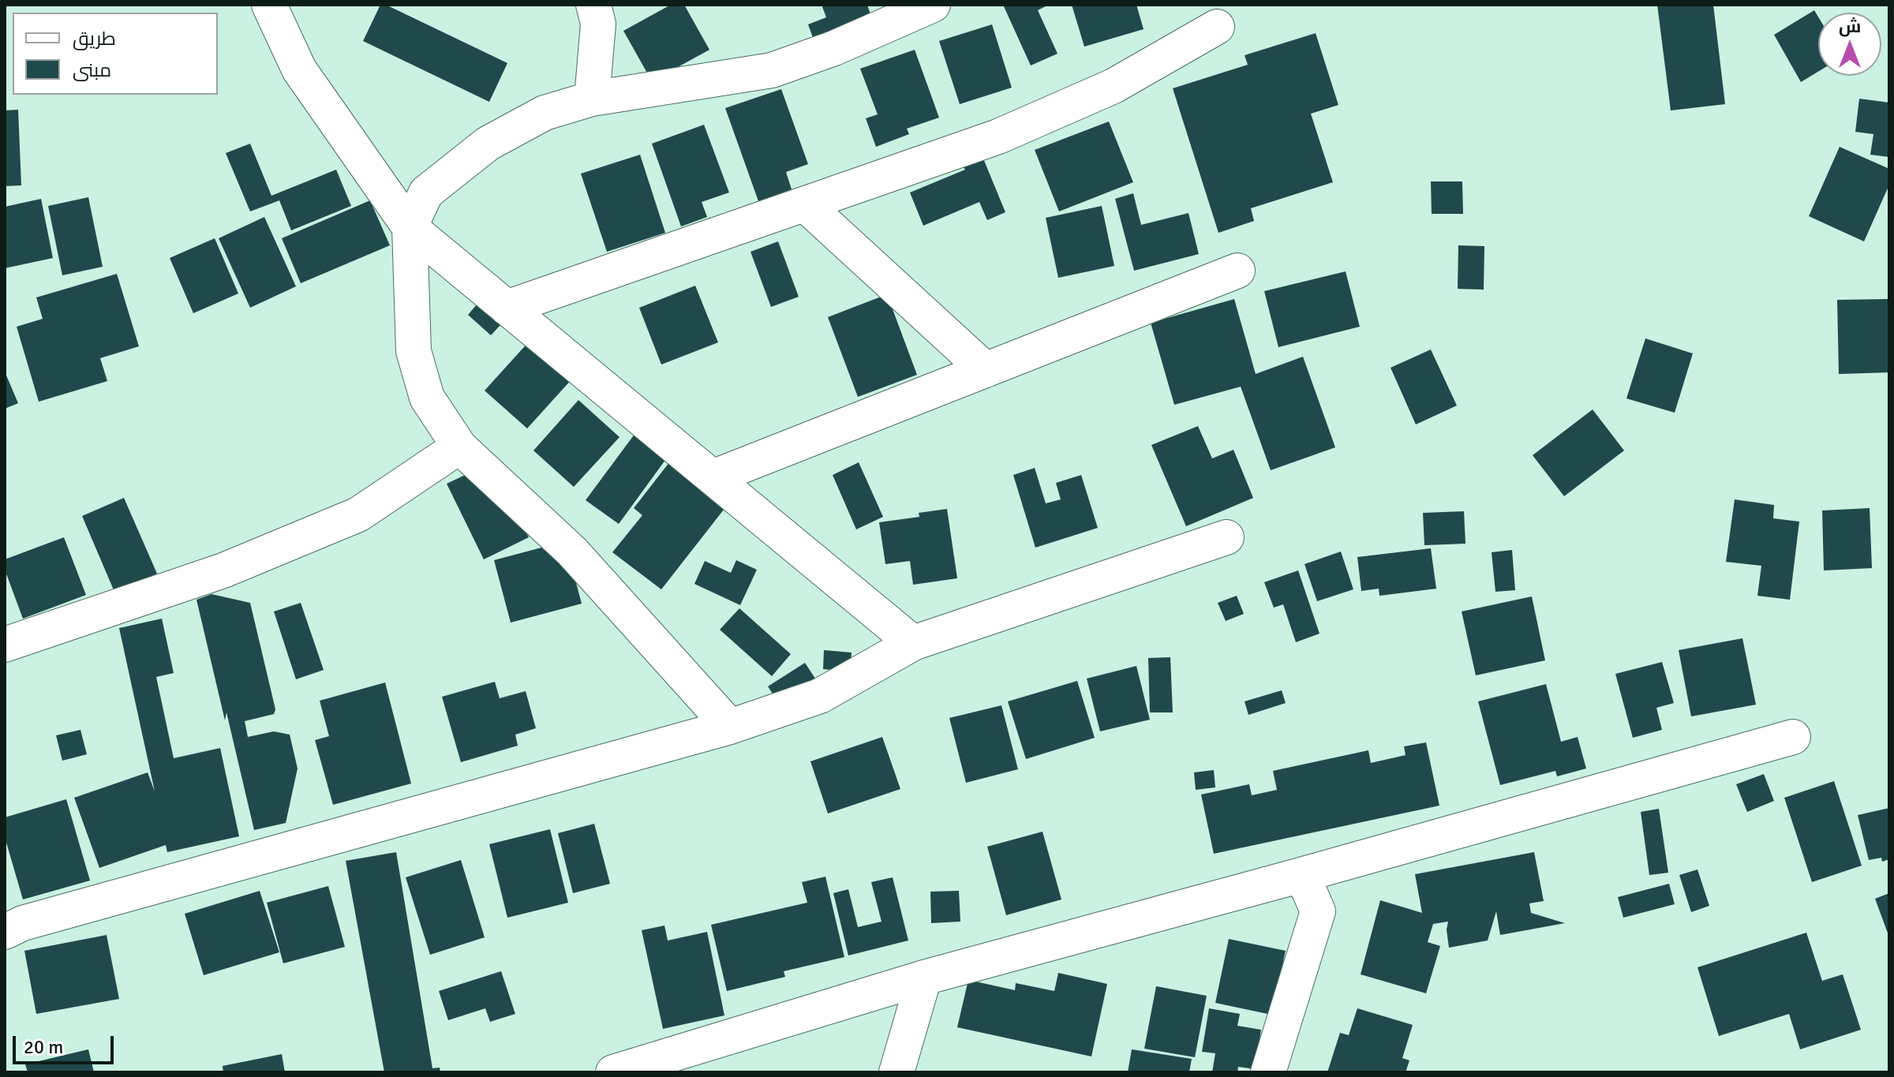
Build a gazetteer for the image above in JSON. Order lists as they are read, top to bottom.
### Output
{
  "legend": ["طريق", "مبنى"],
  "scale_bar": "20 m",
  "north": "top"
}
